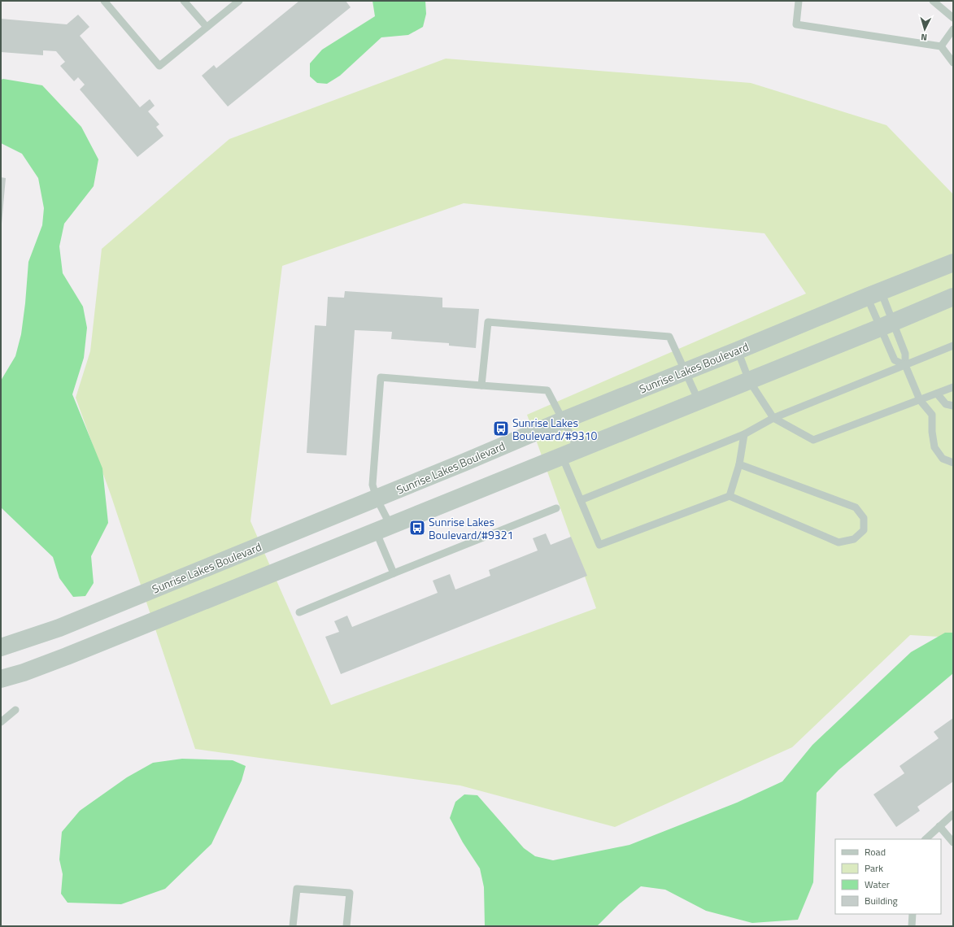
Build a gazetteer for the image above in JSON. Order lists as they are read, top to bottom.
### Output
{
  "streets": {
    "street": ["Sunrise Lakes Boulevard"]
  },
  "places": {
    "bus stop": ["Sunrise Lakes Boulevard/#9310", "Sunrise Lakes Boulevard/#9321"]
  },
  "legend": [
    "Road",
    "Park",
    "Water",
    "Building"
  ],
  "north": "bottom"
}
